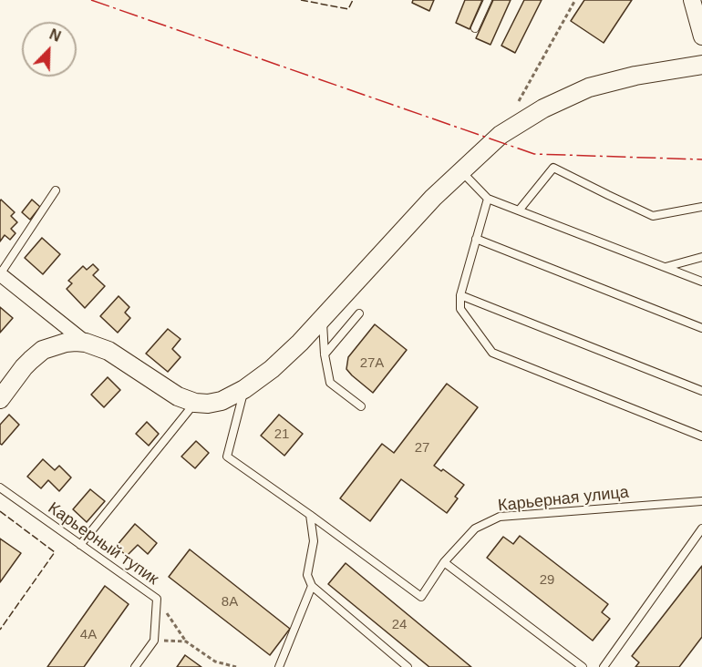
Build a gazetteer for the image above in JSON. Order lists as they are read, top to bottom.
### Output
{
  "streets": {
    "lane": ["Карьерная улица", "Карьерный тупик"]
  },
  "house_numbers": [
    "27А",
    "21",
    "27",
    "29",
    "8А",
    "24",
    "4А"
  ],
  "north": "top right"
}
